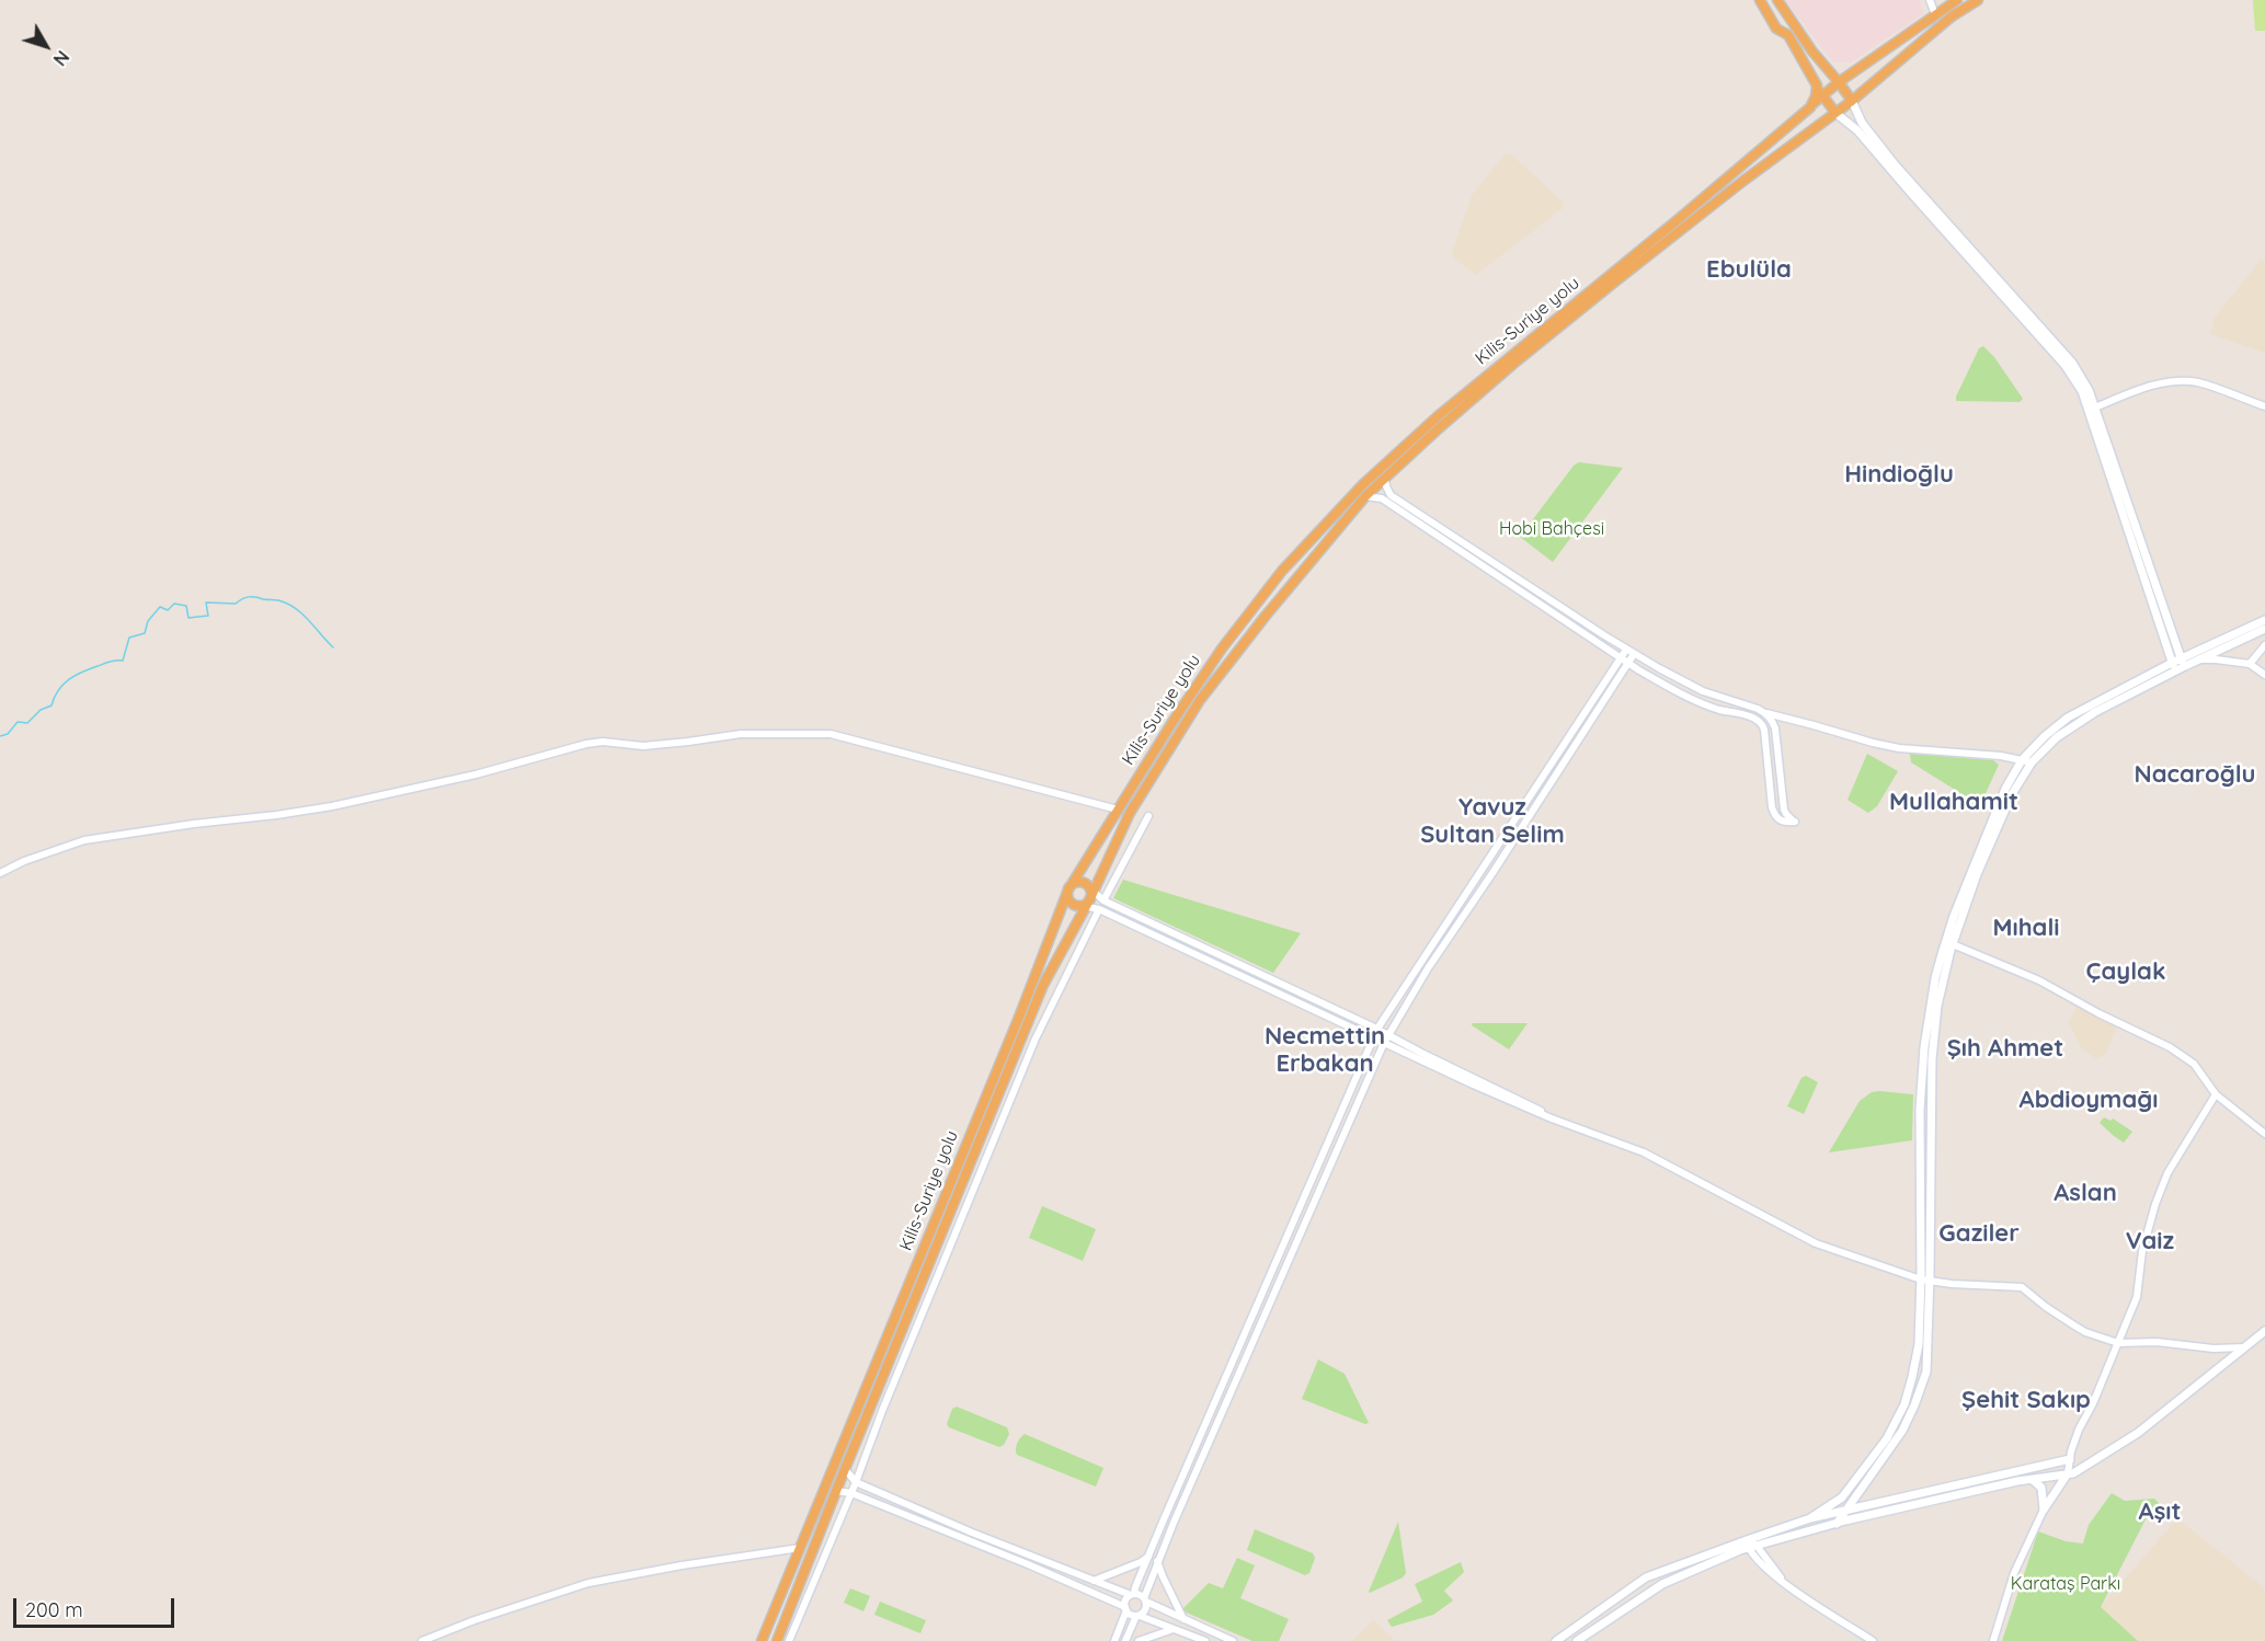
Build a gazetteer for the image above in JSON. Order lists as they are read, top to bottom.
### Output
{
  "streets": {
    "highway": ["Kilis-Suriye yolu"]
  },
  "districts": [
    "Ebulüla",
    "Hindioğlu",
    "Nacaroğlu",
    "Mullahamit",
    "Yavuz Sultan Selim",
    "Mıhali",
    "Çaylak",
    "Necmettin Erbakan",
    "Şıh Ahmet",
    "Abdioymağı",
    "Aslan",
    "Gaziler",
    "Vaiz",
    "Şehit Sakıp",
    "Aşıt"
  ],
  "parks": ["Hobi Bahçesi", "Karataş Parkı"],
  "scale_bar": "200 m",
  "north": "bottom right"
}
